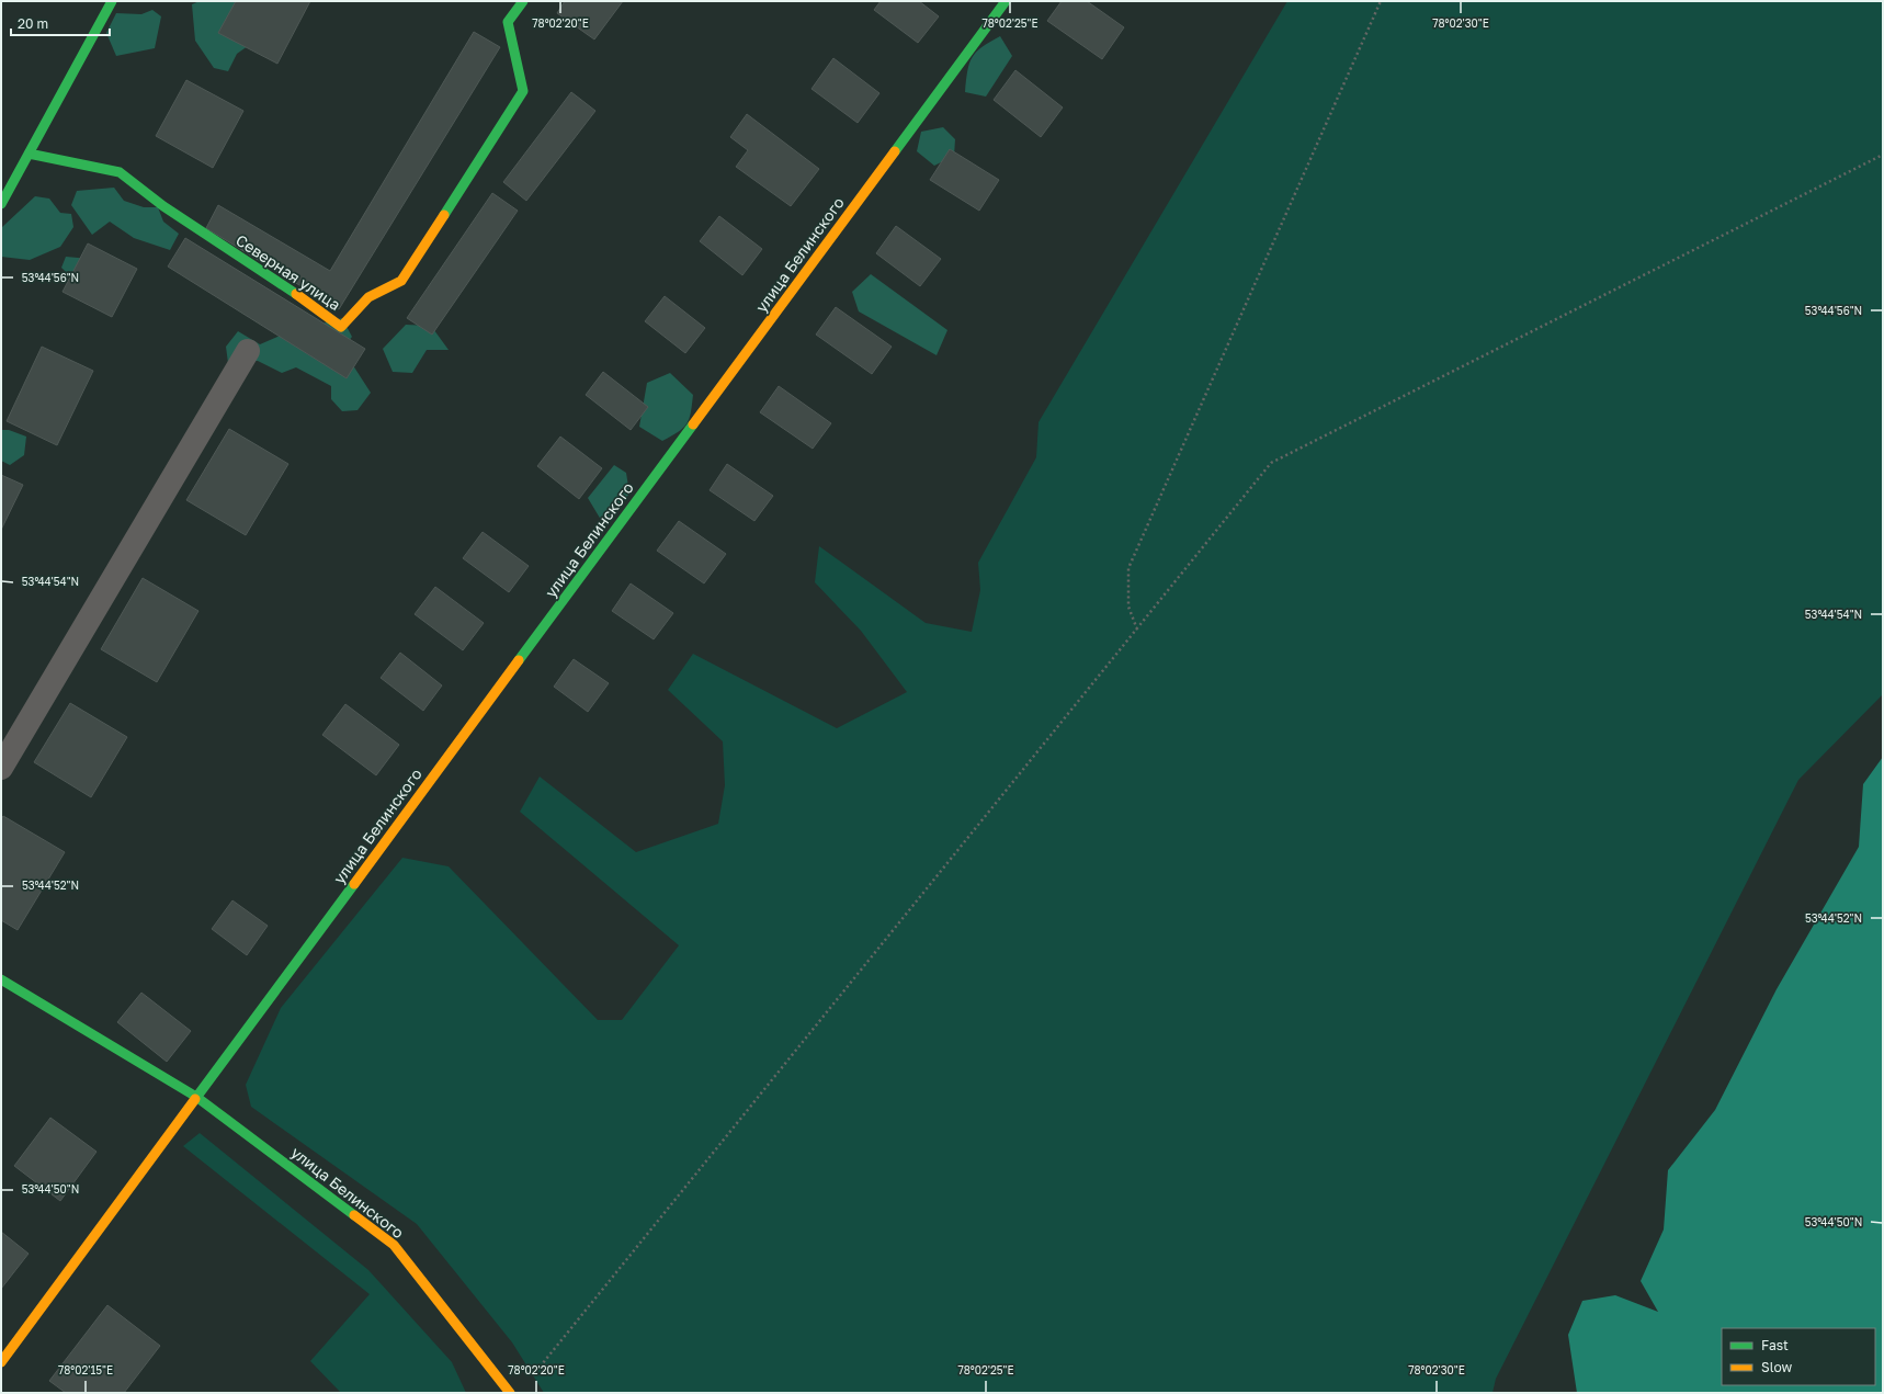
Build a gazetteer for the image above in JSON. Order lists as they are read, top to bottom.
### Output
{
  "streets": {
    "street": ["улица Белинского", "Северная улица"]
  },
  "legend": ["Fast", "Slow"],
  "scale_bar": "20 m",
  "coordinates": [
    "78°02'20\"E",
    "78°02'25\"E",
    "78°02'30\"E",
    "53°44'56\"N",
    "53°44'54\"N",
    "53°44'52\"N",
    "53°44'50\"N",
    "78°02'15\"E"
  ]
}
